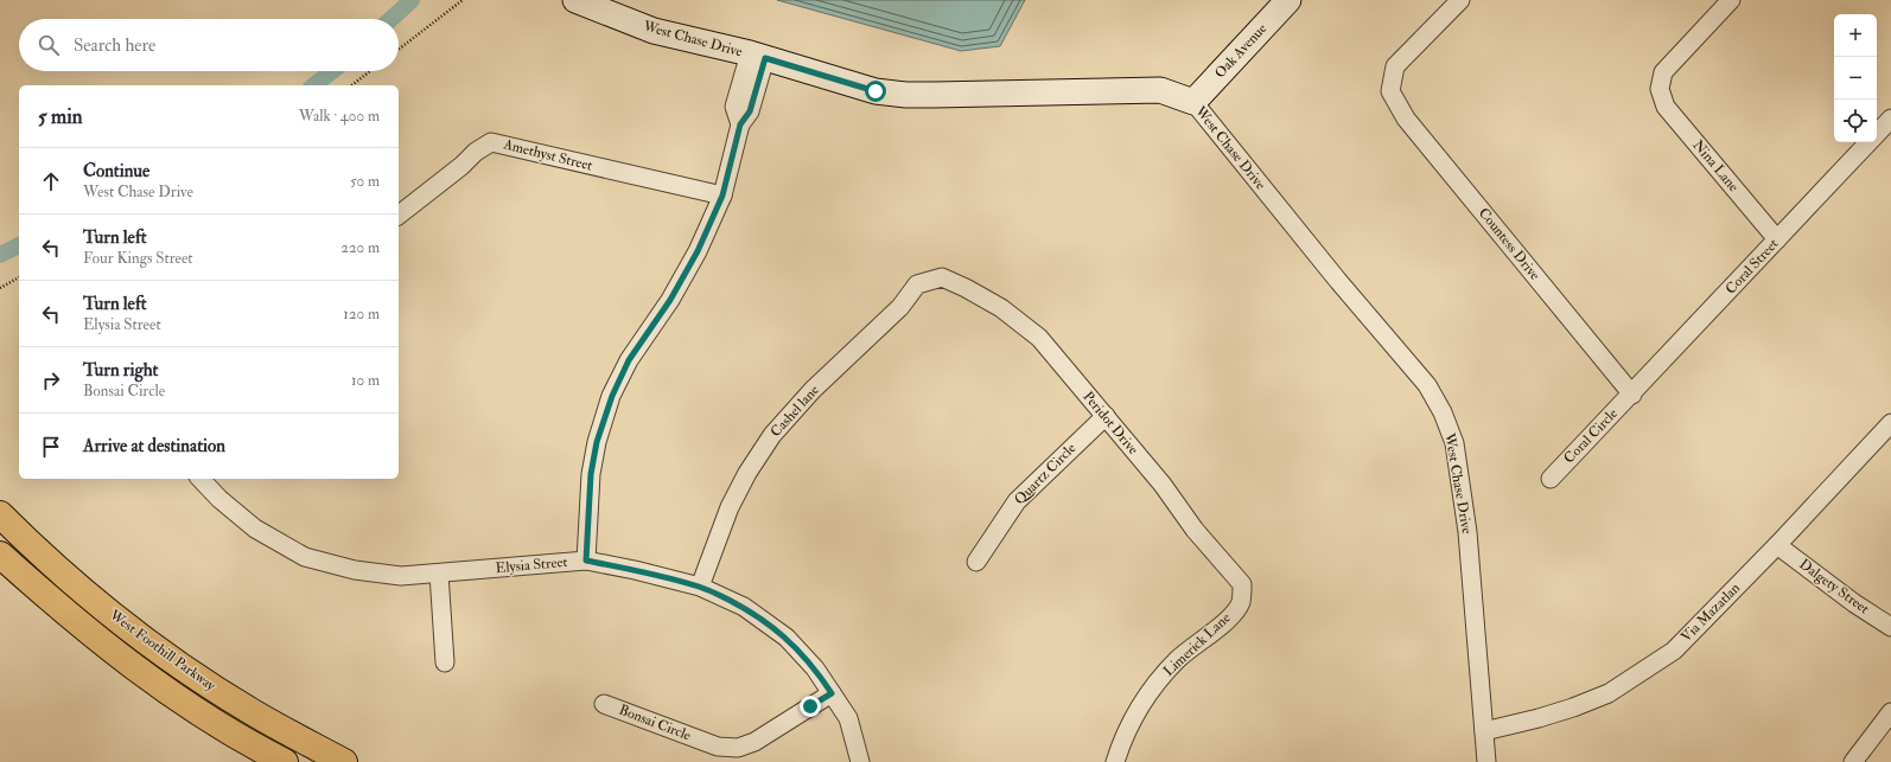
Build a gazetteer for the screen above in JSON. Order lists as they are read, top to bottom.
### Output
{
  "streets": {
    "main road": ["West Foothill Parkway"],
    "street": [
      "West Chase Drive",
      "Oak Avenue",
      "Amethyst Street",
      "Nina Lane",
      "Countess Drive",
      "Coral Street",
      "Cashel lane",
      "Peridot Drive",
      "Coral Circle",
      "Quartz Circle",
      "Elysia Street",
      "Dalgety Street",
      "Via Mazatlan",
      "Limerick Lane",
      "Bonsai Circle"
    ]
  },
  "crossings": [
    ["West Chase Drive", "Oak Avenue"],
    ["West Chase Drive", "Via Mazatlan"],
    ["Nina Lane", "Coral Street"],
    ["Countess Drive", "Coral Street"],
    ["Countess Drive", "Coral Circle"],
    ["Coral Street", "Coral Circle"],
    ["Cashel lane", "Peridot Drive"],
    ["Cashel lane", "Elysia Street"],
    ["Peridot Drive", "Quartz Circle"],
    ["Peridot Drive", "Limerick Lane"],
    ["Elysia Street", "Bonsai Circle"],
    ["Dalgety Street", "Via Mazatlan"]
  ],
  "page": {
    "map_buttons": ["+", "−"],
    "search": "Search here",
    "heading": ["5 min", "Walk · 400 m"],
    "list": [
      ["Continue", "West Chase Drive", "50 m"],
      ["Turn left", "Four Kings Street", "220 m"],
      ["Turn left", "Elysia Street", "120 m"],
      ["Turn right", "Bonsai Circle", "10 m"],
      "Arrive at destination"
    ]
  }
}
